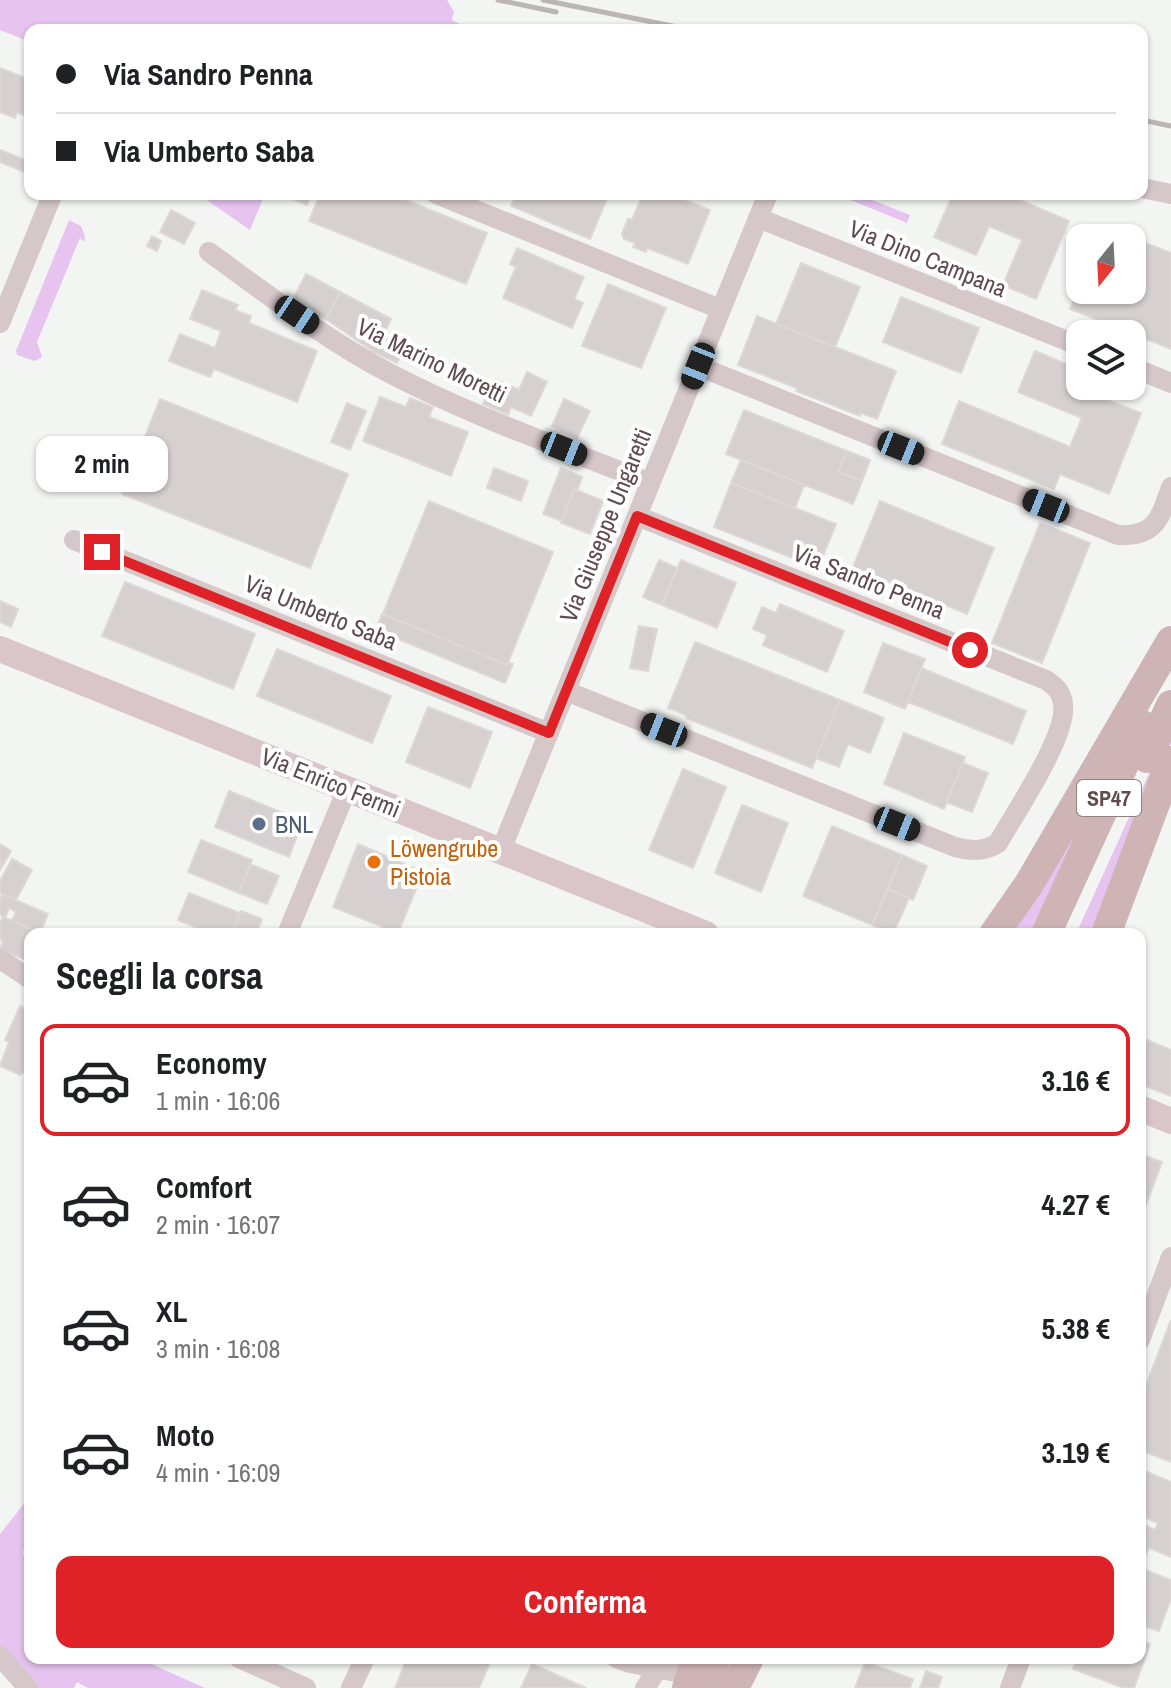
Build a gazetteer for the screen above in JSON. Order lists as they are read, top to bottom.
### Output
{
  "streets": {
    "main road": ["SP47"],
    "street": [
      "Via Dino Campana",
      "Via Marino Moretti",
      "Via Giuseppe Ungaretti",
      "Via Sandro Penna",
      "Via Umberto Saba",
      "Via Enrico Fermi"
    ]
  },
  "crossings": [
    ["Via Dino Campana", "Via Giuseppe Ungaretti"],
    ["Via Marino Moretti", "Via Giuseppe Ungaretti"],
    ["Via Giuseppe Ungaretti", "Via Sandro Penna"],
    ["Via Giuseppe Ungaretti", "Via Umberto Saba"],
    ["Via Giuseppe Ungaretti", "Via Enrico Fermi"]
  ],
  "places": ["BNL", "Löwengrube Pistoia"],
  "north": "bottom",
  "page": {
    "banner": ["Via Sandro Penna", "Via Umberto Saba"],
    "bubble": "2 min",
    "heading": "Scegli la corsa",
    "list": [
      {
        "name": "Economy",
        "note": "1 min · 16:06",
        "value": "3.16 €"
      },
      {
        "name": "Comfort",
        "note": "2 min · 16:07",
        "value": "4.27 €"
      },
      {
        "name": "XL",
        "note": "3 min · 16:08",
        "value": "5.38 €"
      },
      {
        "name": "Moto",
        "note": "4 min · 16:09",
        "value": "3.19 €"
      }
    ],
    "buttons": "Conferma"
  }
}
